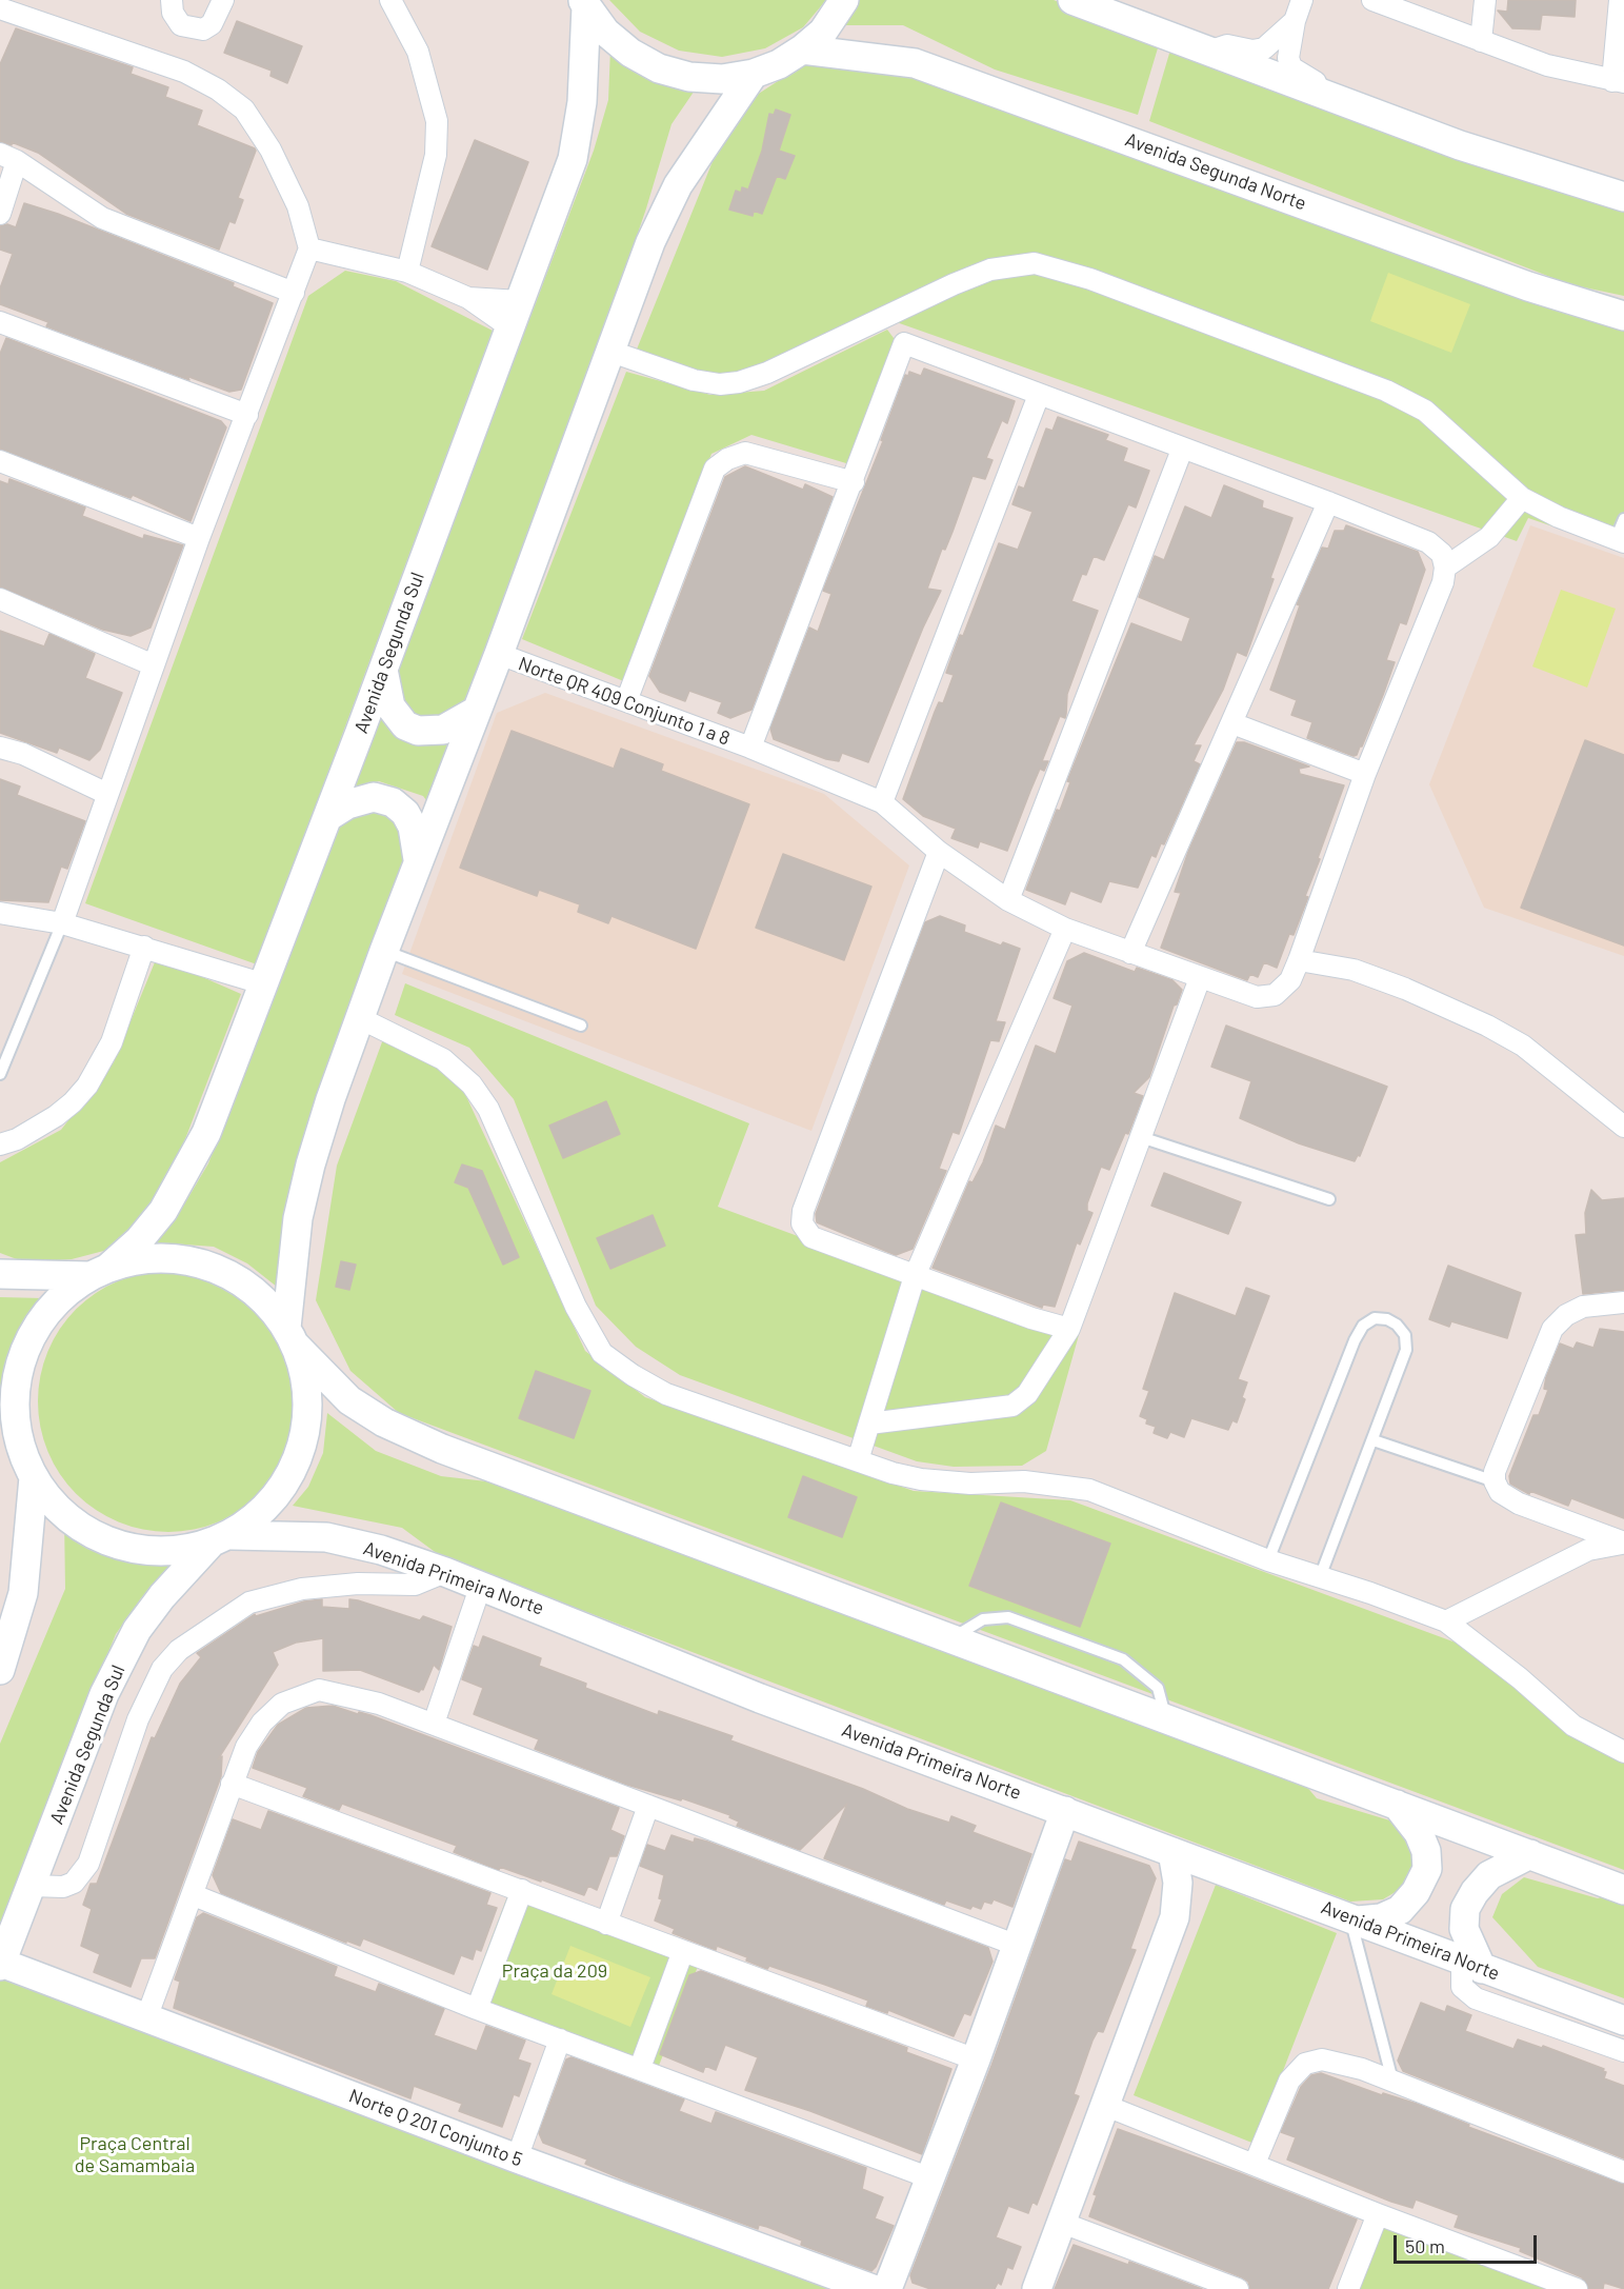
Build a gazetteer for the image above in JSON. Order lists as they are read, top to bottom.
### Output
{
  "streets": {
    "main road": [
      "Avenida Segunda Norte",
      "Avenida Segunda Sul",
      "Avenida Primeira Norte",
      "Norte Q 201 Conjunto 5"
    ],
    "street": ["Norte QR 409 Conjunto 1 a 8"]
  },
  "crossings": [
    ["Avenida Segunda Sul", "Avenida Primeira Norte"],
    ["Avenida Segunda Sul", "Norte Q 201 Conjunto 5"]
  ],
  "parks": ["Praça da 209", "Praça Central de Samambaia"],
  "scale_bar": "50 m"
}
